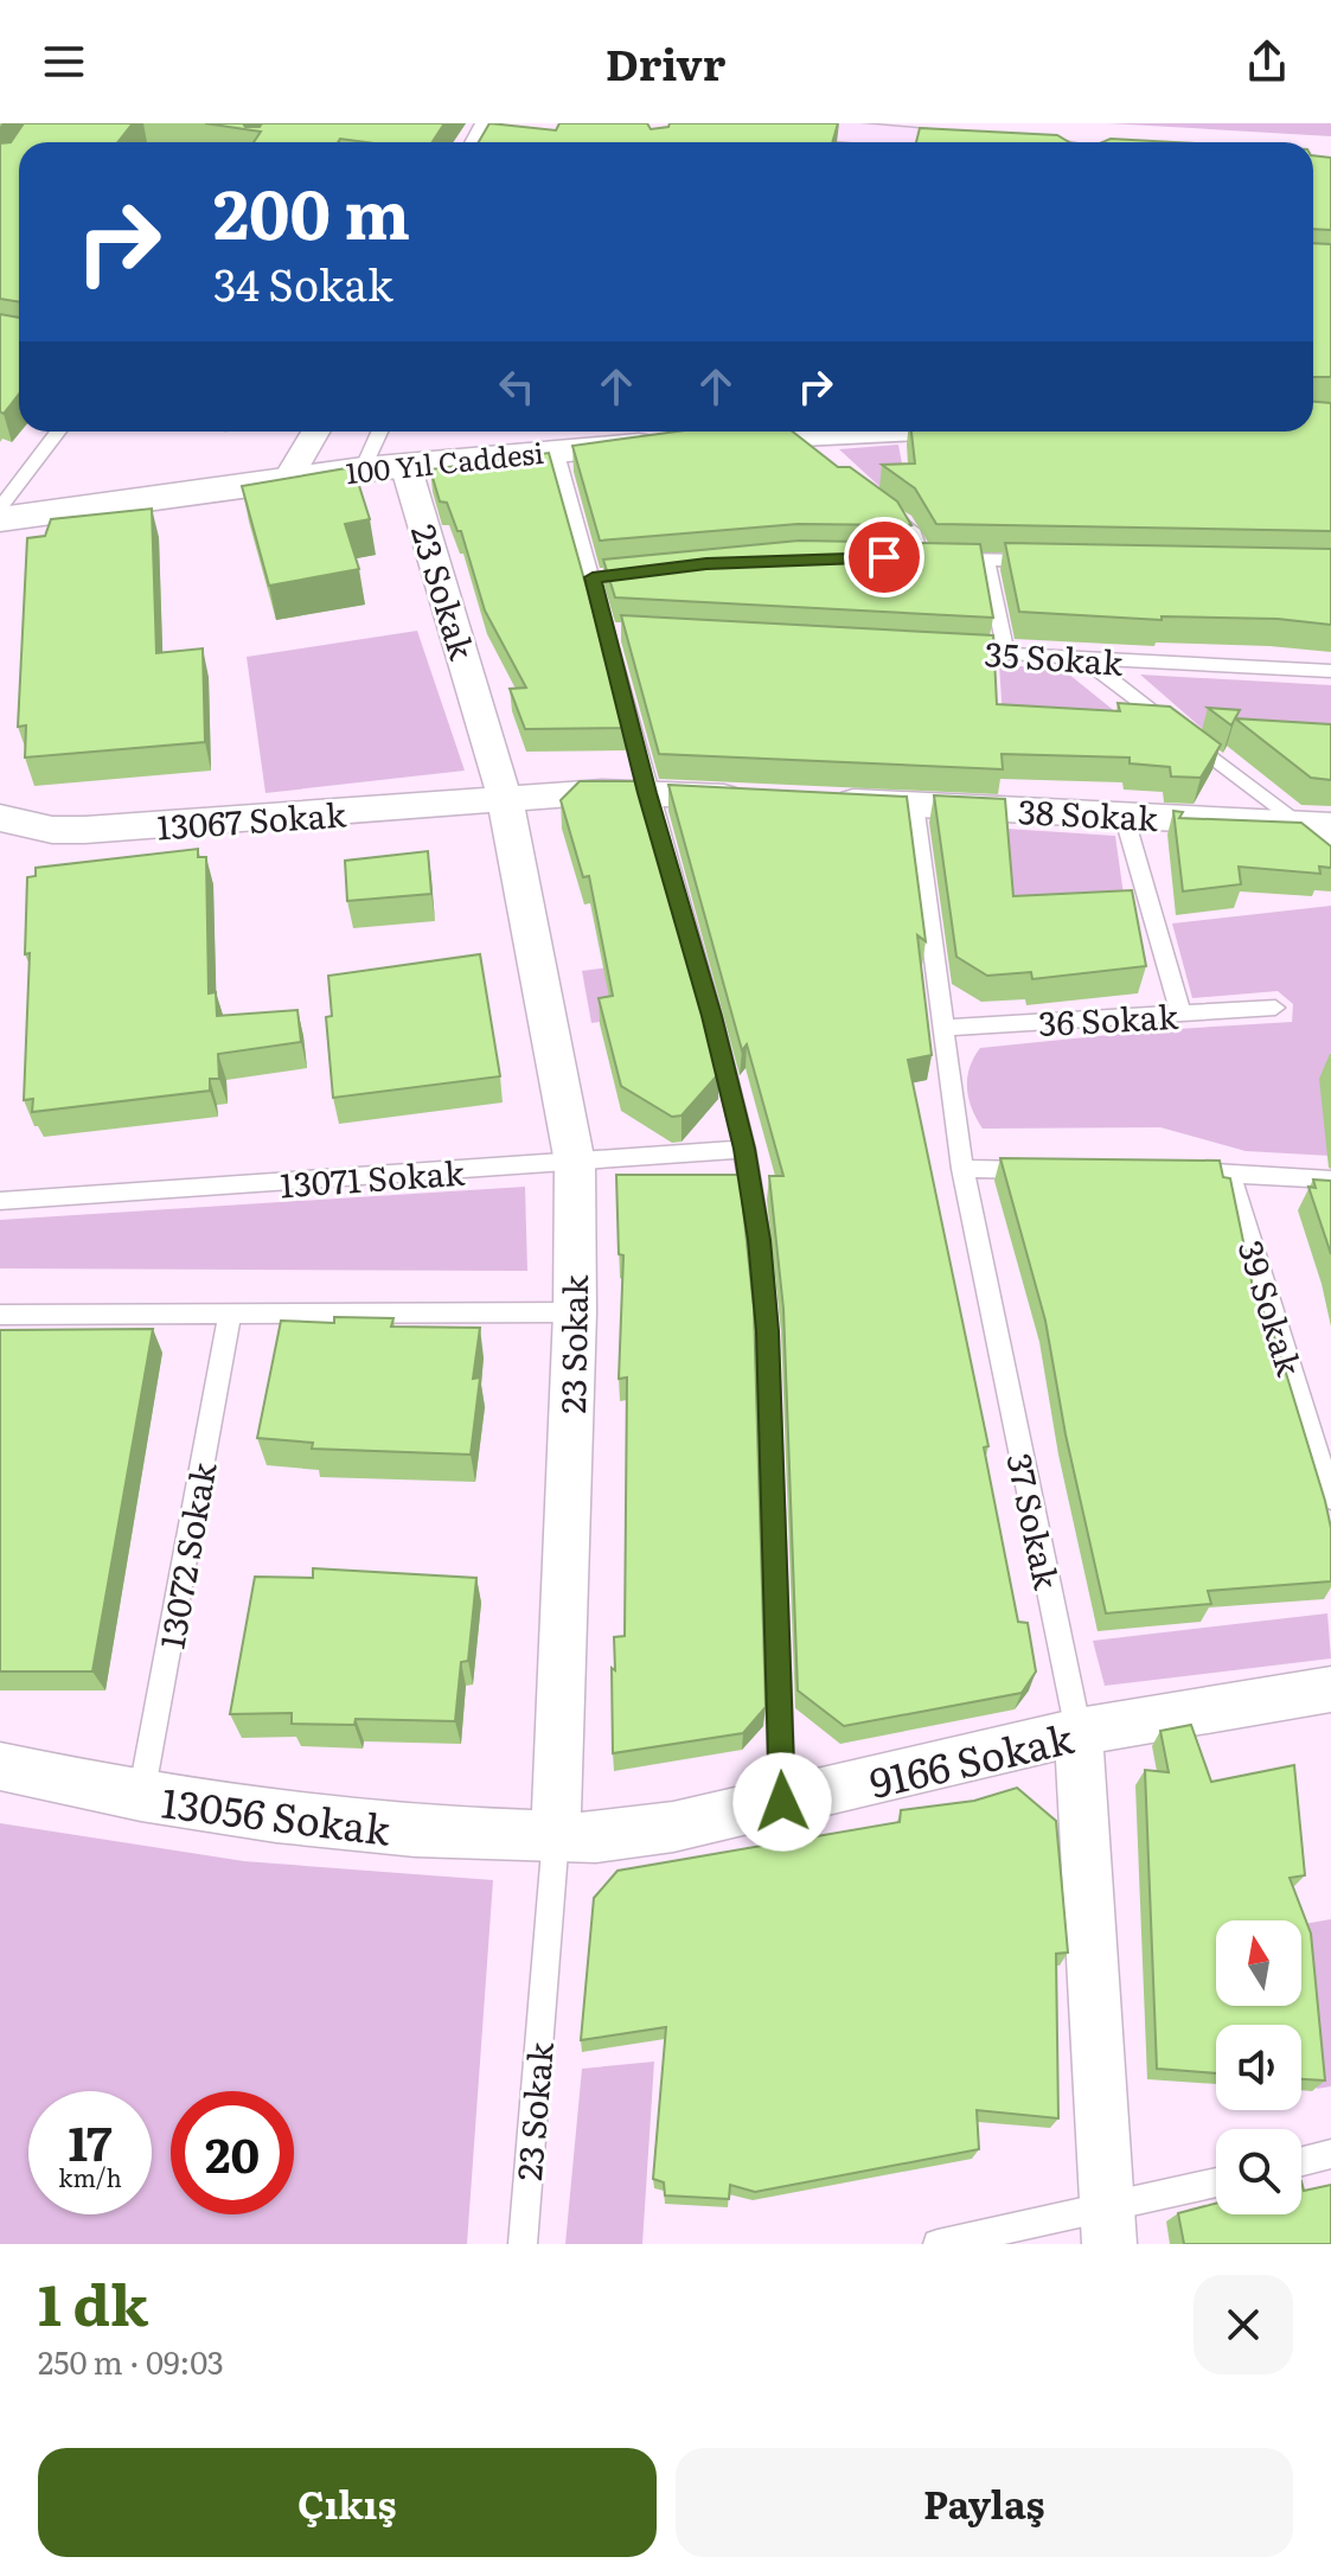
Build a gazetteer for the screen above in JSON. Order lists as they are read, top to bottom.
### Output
{
  "streets": {
    "street": [
      "100 Yıl Caddesi",
      "23 Sokak",
      "38 Sokak",
      "13067 Sokak",
      "37 Sokak",
      "9166 Sokak",
      "13056 Sokak"
    ],
    "lane": [
      "35 Sokak",
      "36 Sokak",
      "13071 Sokak",
      "39 Sokak",
      "13072 Sokak"
    ]
  },
  "crossings": [
    ["100 Yıl Caddesi", "23 Sokak"],
    ["23 Sokak", "13067 Sokak"],
    ["23 Sokak", "13071 Sokak"],
    ["23 Sokak", "9166 Sokak"],
    ["23 Sokak", "13056 Sokak"],
    ["38 Sokak", "37 Sokak"],
    ["36 Sokak", "37 Sokak"],
    ["37 Sokak", "9166 Sokak"],
    ["13072 Sokak", "13056 Sokak"],
    ["9166 Sokak", "13056 Sokak"]
  ],
  "north": "top",
  "page": {
    "header": "Drivr",
    "turn": ["200 m", "34 Sokak"],
    "speed": "17 km/h",
    "limit": "20",
    "heading": ["1 dk", "250 m · 09:03"],
    "buttons": ["Çıkış", "Paylaş"]
  }
}
